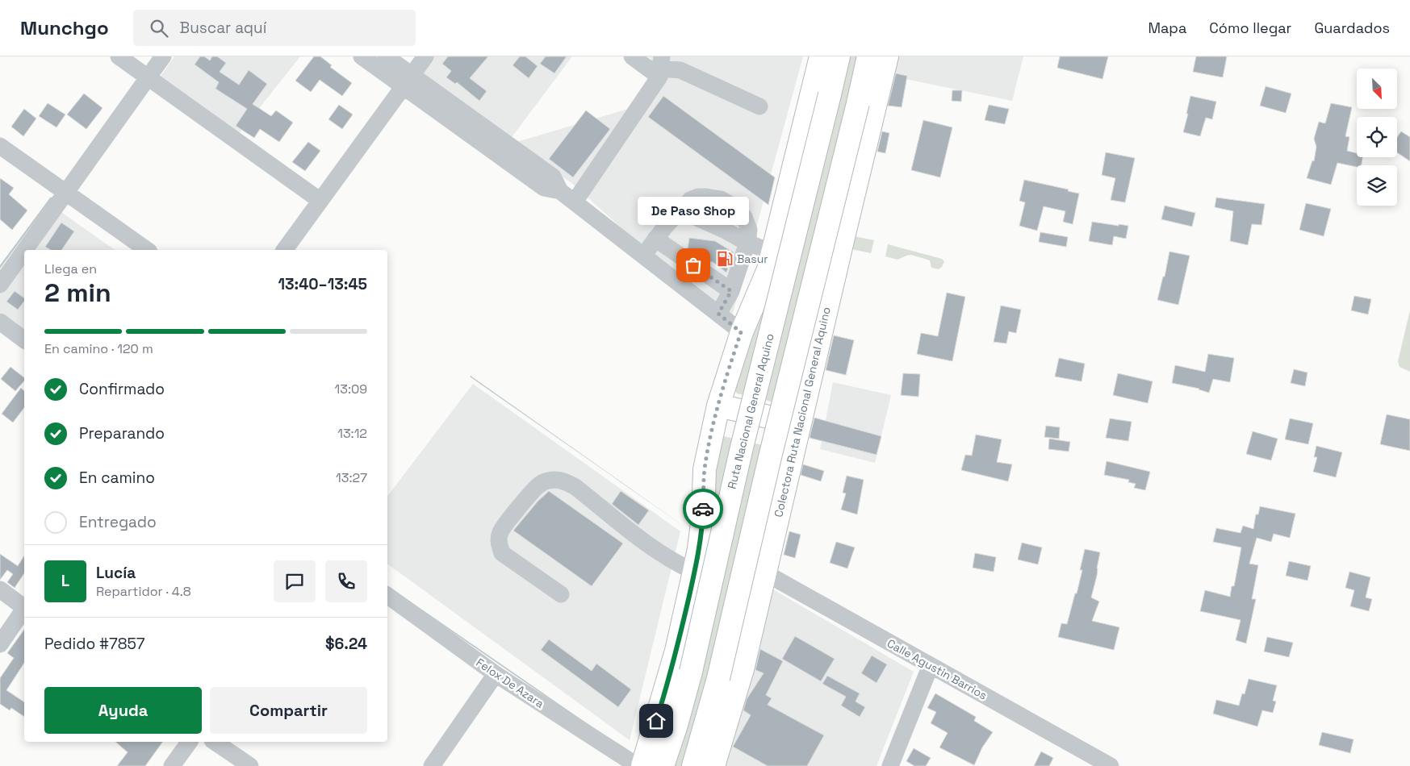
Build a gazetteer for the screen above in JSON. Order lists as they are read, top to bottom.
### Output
{
  "streets": {
    "main road": ["Ruta Nacional General Aquino", "Colectora Ruta Nacional General Aquino"],
    "street": ["Calle Agustin Barrios", "Felox De Azara"]
  },
  "crossings": [
    ["Colectora Ruta Nacional General Aquino", "Calle Agustin Barrios"]
  ],
  "places": {
    "fuel station": ["Basur"],
    "other": ["De Paso Shop"]
  },
  "north": "bottom right",
  "page": {
    "header": "Munchgo",
    "search": "Buscar aquí",
    "nav": ["Mapa", "Cómo llegar", "Guardados"],
    "bubble": "De Paso Shop",
    "heading": ["2 min", "Llega en", "13:40–13:45"],
    "panel": [
      "Lucía",
      "Repartidor · 4.8",
      "Pedido #7857",
      "$6.24"
    ],
    "bar": "En camino · 120 m",
    "list": [
      ["Confirmado", "13:09"],
      ["Preparando", "13:12"],
      ["En camino", "13:27"],
      "Entregado"
    ],
    "round": "L",
    "buttons": ["Ayuda", "Compartir"]
  }
}
